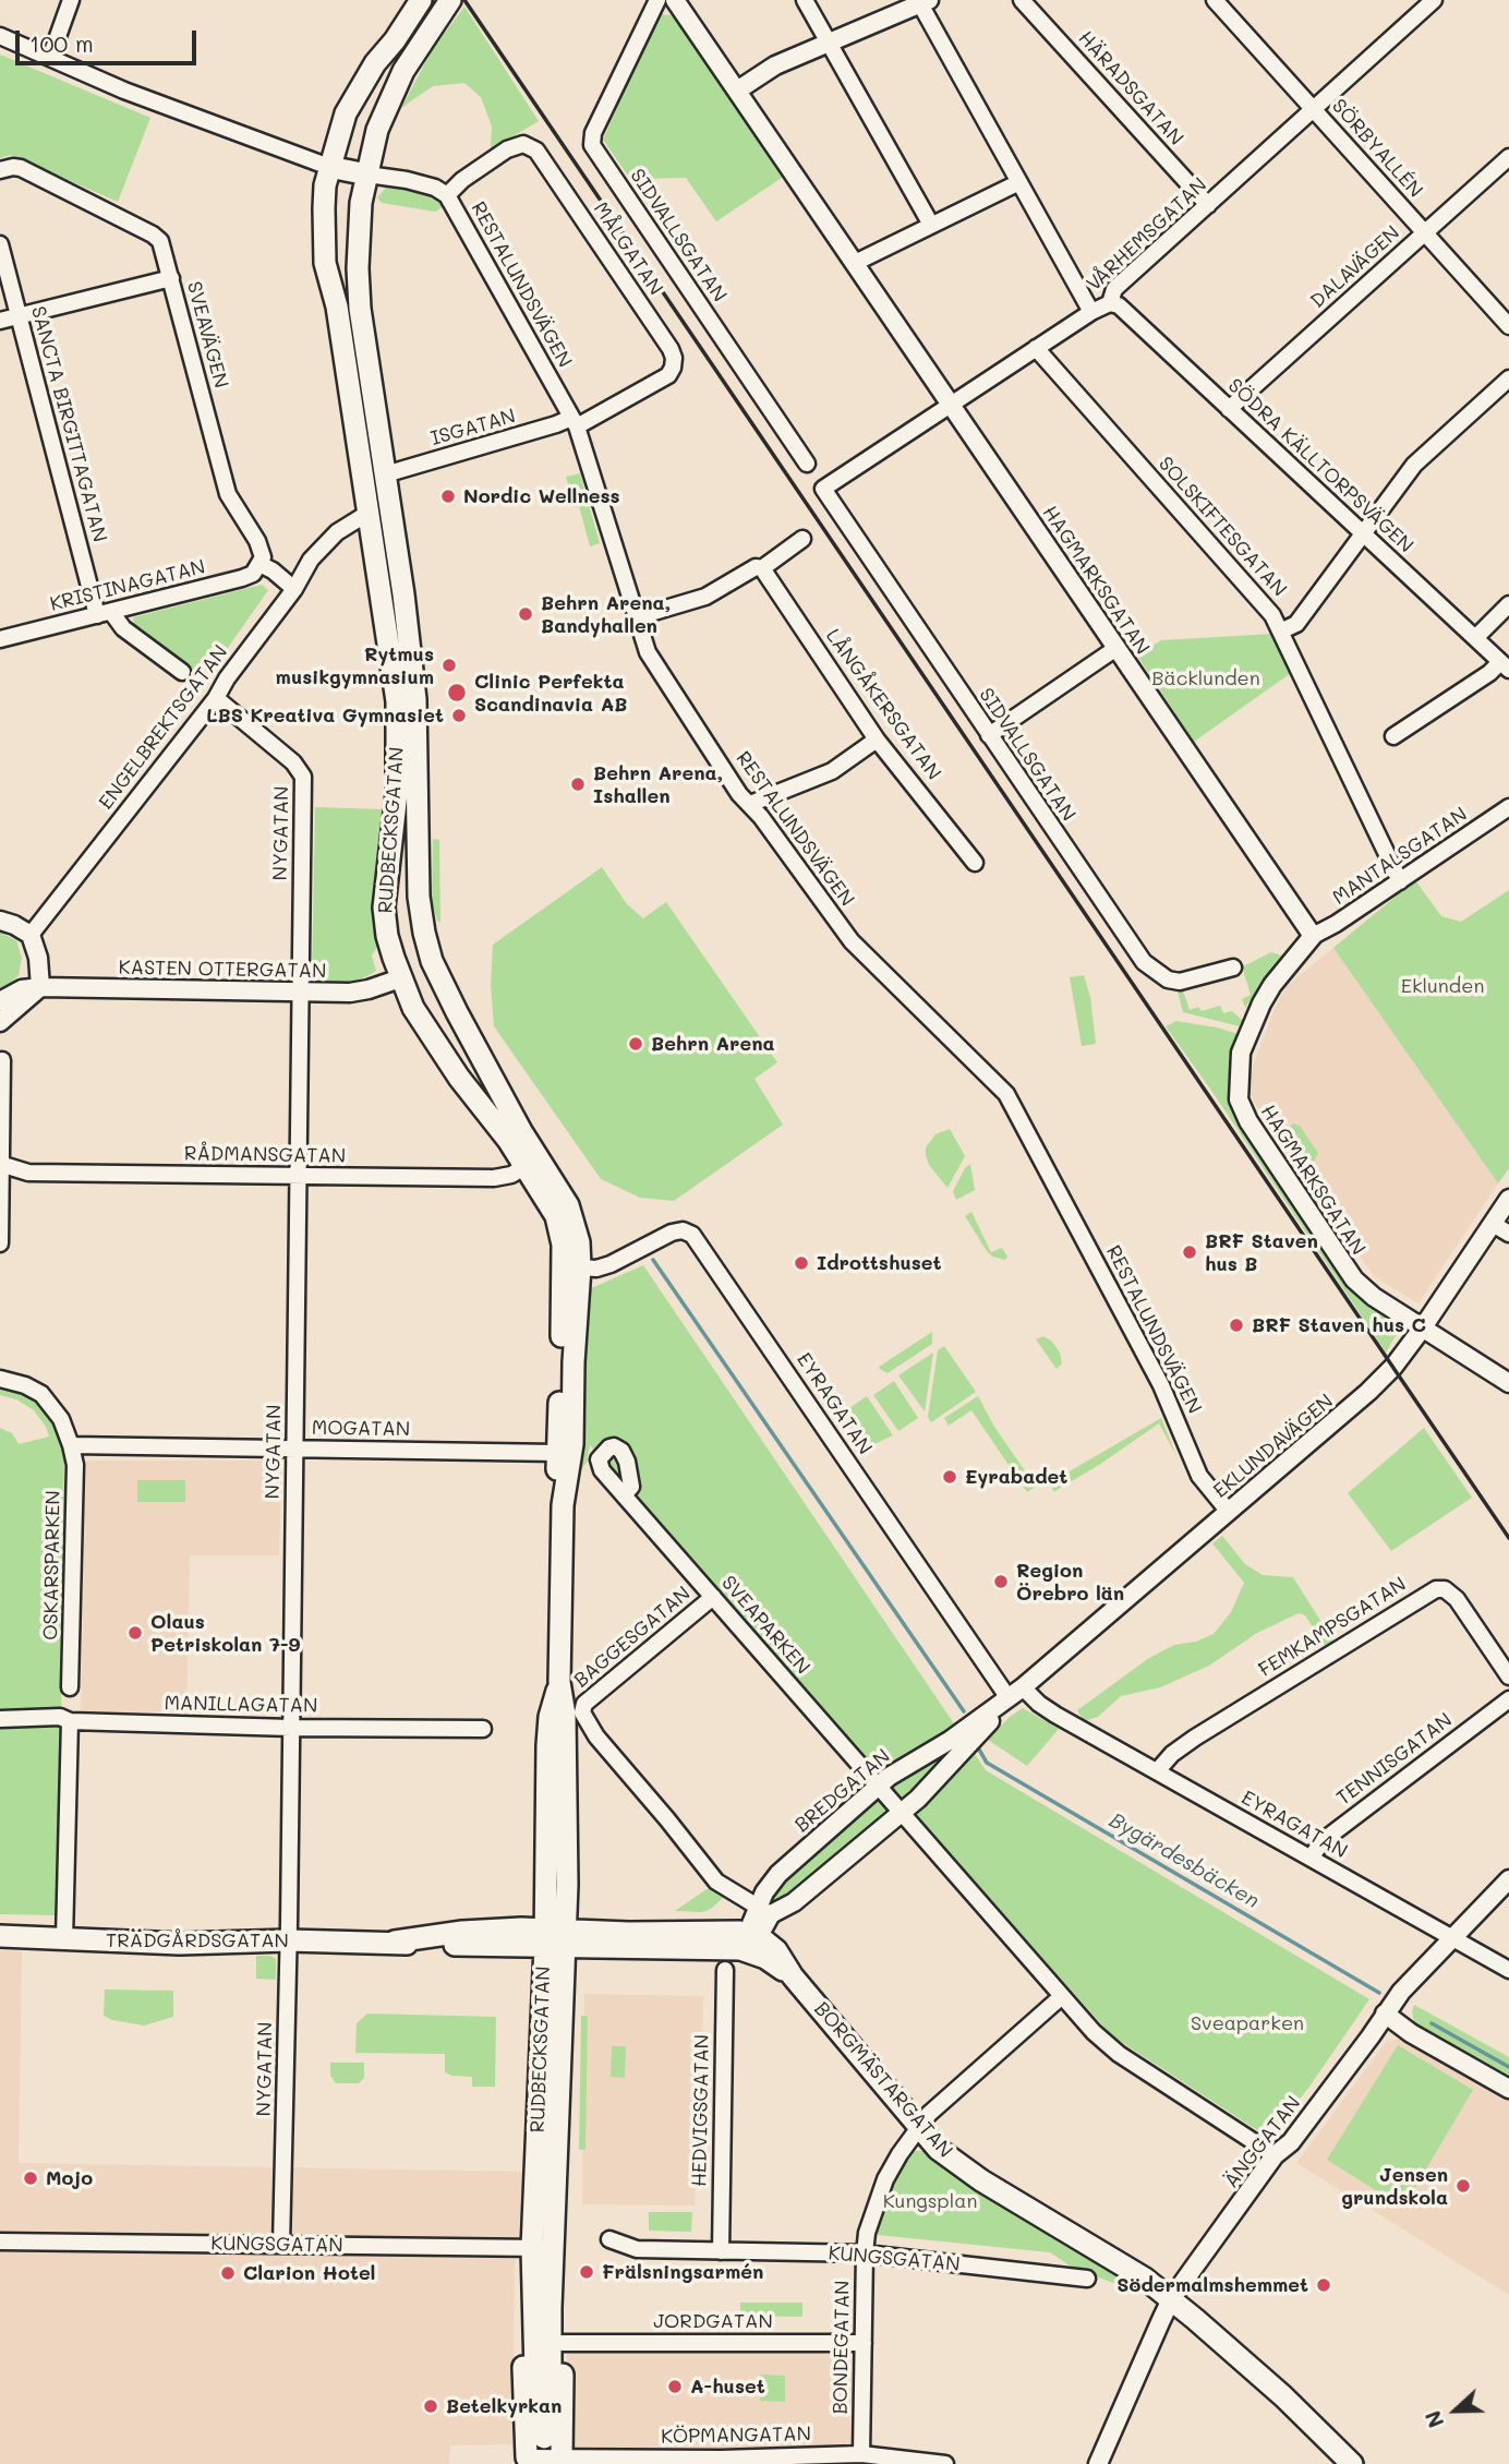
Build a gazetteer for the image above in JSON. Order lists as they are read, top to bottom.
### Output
{
  "streets": {
    "main road": ["RUDBECKSGATAN", "TRÄDGÅRDSGATAN", "BORGMÄSTARGATAN"],
    "street": [
      "HÄRADSGATAN",
      "SÖRBYALLÉN",
      "VÅRHEMSGATAN",
      "SIDVALLSGATAN",
      "MÅLGATAN",
      "DALAVÄGEN",
      "RESTALUNDSVÄGEN",
      "SVEAVÄGEN",
      "SANCTA BIRGITTAGATAN",
      "ISGATAN",
      "SÖDRA KÄLLTORPSVÄGEN",
      "SOLSKIFTESGATAN",
      "HAGMARKSGATAN",
      "KRISTINAGATAN",
      "LÅNGÅKERSGATAN",
      "ENGELBREKTSGATAN",
      "NYGATAN",
      "MANTALSGATAN",
      "KASTEN OTTERGATAN",
      "RÅDMANSGATAN",
      "EYRAGATAN",
      "MOGATAN",
      "EKLUNDAVÄGEN",
      "OSKARSPARKEN",
      "SVEAPARKEN",
      "FEMKAMPSGATAN",
      "BAGGESGATAN",
      "MANILLAGATAN",
      "TENNISGATAN",
      "BREDGATAN",
      "HEDVIGSGATAN",
      "ÄNGGATAN",
      "KUNGSGATAN",
      "JORDGATAN",
      "BONDEGATAN",
      "KÖPMANGATAN"
    ]
  },
  "crossings": [
    ["HÄRADSGATAN", "VÅRHEMSGATAN"],
    ["SÖRBYALLÉN", "VÅRHEMSGATAN"],
    ["SÖRBYALLÉN", "DALAVÄGEN"],
    ["VÅRHEMSGATAN", "SIDVALLSGATAN"],
    ["VÅRHEMSGATAN", "SÖDRA KÄLLTORPSVÄGEN"],
    ["VÅRHEMSGATAN", "SOLSKIFTESGATAN"],
    ["VÅRHEMSGATAN", "HAGMARKSGATAN"],
    ["MÅLGATAN", "RESTALUNDSVÄGEN"],
    ["MÅLGATAN", "ISGATAN"],
    ["DALAVÄGEN", "SÖDRA KÄLLTORPSVÄGEN"],
    ["RESTALUNDSVÄGEN", "ISGATAN"],
    ["RESTALUNDSVÄGEN", "RUDBECKSGATAN"],
    ["RESTALUNDSVÄGEN", "EKLUNDAVÄGEN"],
    ["SVEAVÄGEN", "KRISTINAGATAN"],
    ["SANCTA BIRGITTAGATAN", "KRISTINAGATAN"],
    ["ISGATAN", "RUDBECKSGATAN"],
    ["SOLSKIFTESGATAN", "MANTALSGATAN"],
    ["HAGMARKSGATAN", "MANTALSGATAN"],
    ["HAGMARKSGATAN", "EKLUNDAVÄGEN"],
    ["ENGELBREKTSGATAN", "RUDBECKSGATAN"],
    ["ENGELBREKTSGATAN", "NYGATAN"],
    ["RUDBECKSGATAN", "KASTEN OTTERGATAN"],
    ["RUDBECKSGATAN", "RÅDMANSGATAN"],
    ["RUDBECKSGATAN", "EYRAGATAN"],
    ["RUDBECKSGATAN", "MOGATAN"],
    ["RUDBECKSGATAN", "TRÄDGÅRDSGATAN"],
    ["RUDBECKSGATAN", "KUNGSGATAN"],
    ["NYGATAN", "KASTEN OTTERGATAN"],
    ["NYGATAN", "RÅDMANSGATAN"],
    ["NYGATAN", "MOGATAN"],
    ["NYGATAN", "MANILLAGATAN"],
    ["NYGATAN", "TRÄDGÅRDSGATAN"],
    ["NYGATAN", "KUNGSGATAN"],
    ["EYRAGATAN", "EKLUNDAVÄGEN"],
    ["EYRAGATAN", "FEMKAMPSGATAN"],
    ["EYRAGATAN", "TENNISGATAN"],
    ["EYRAGATAN", "BREDGATAN"],
    ["EYRAGATAN", "ÄNGGATAN"],
    ["MOGATAN", "OSKARSPARKEN"],
    ["EKLUNDAVÄGEN", "BREDGATAN"],
    ["SVEAPARKEN", "BAGGESGATAN"],
    ["SVEAPARKEN", "BREDGATAN"],
    ["SVEAPARKEN", "ÄNGGATAN"],
    ["SVEAPARKEN", "BONDEGATAN"],
    ["BAGGESGATAN", "BREDGATAN"],
    ["TRÄDGÅRDSGATAN", "BORGMÄSTARGATAN"],
    ["BORGMÄSTARGATAN", "ÄNGGATAN"],
    ["BORGMÄSTARGATAN", "BONDEGATAN"],
    ["HEDVIGSGATAN", "KUNGSGATAN"],
    ["KUNGSGATAN", "BONDEGATAN"],
    ["JORDGATAN", "BONDEGATAN"],
    ["BONDEGATAN", "KÖPMANGATAN"]
  ],
  "water": ["Bygärdesbäcken"],
  "parks": [
    "Bäcklunden",
    "Eklunden",
    "Sveaparken",
    "Kungsplan"
  ],
  "places": [
    "Nordic Wellness",
    "Behrn Arena, Bandyhallen",
    "Rytmus musikgymnasium",
    "Clinic Perfekta Scandinavia AB",
    "LBS Kreativa Gymnasiet",
    "Behrn Arena, Ishallen",
    "Behrn Arena",
    "BRF Staven hus B",
    "Idrottshuset",
    "BRF Staven hus C",
    "Eyrabadet",
    "Region Örebro län",
    "Olaus Petriskolan 7-9",
    "Mojo",
    "Jensen grundskola",
    "Frälsningsarmén",
    "Clarion Hotel",
    "Södermalmshemmet",
    "A-huset",
    "Betelkyrkan"
  ],
  "scale_bar": "100 m",
  "north": "left"
}
